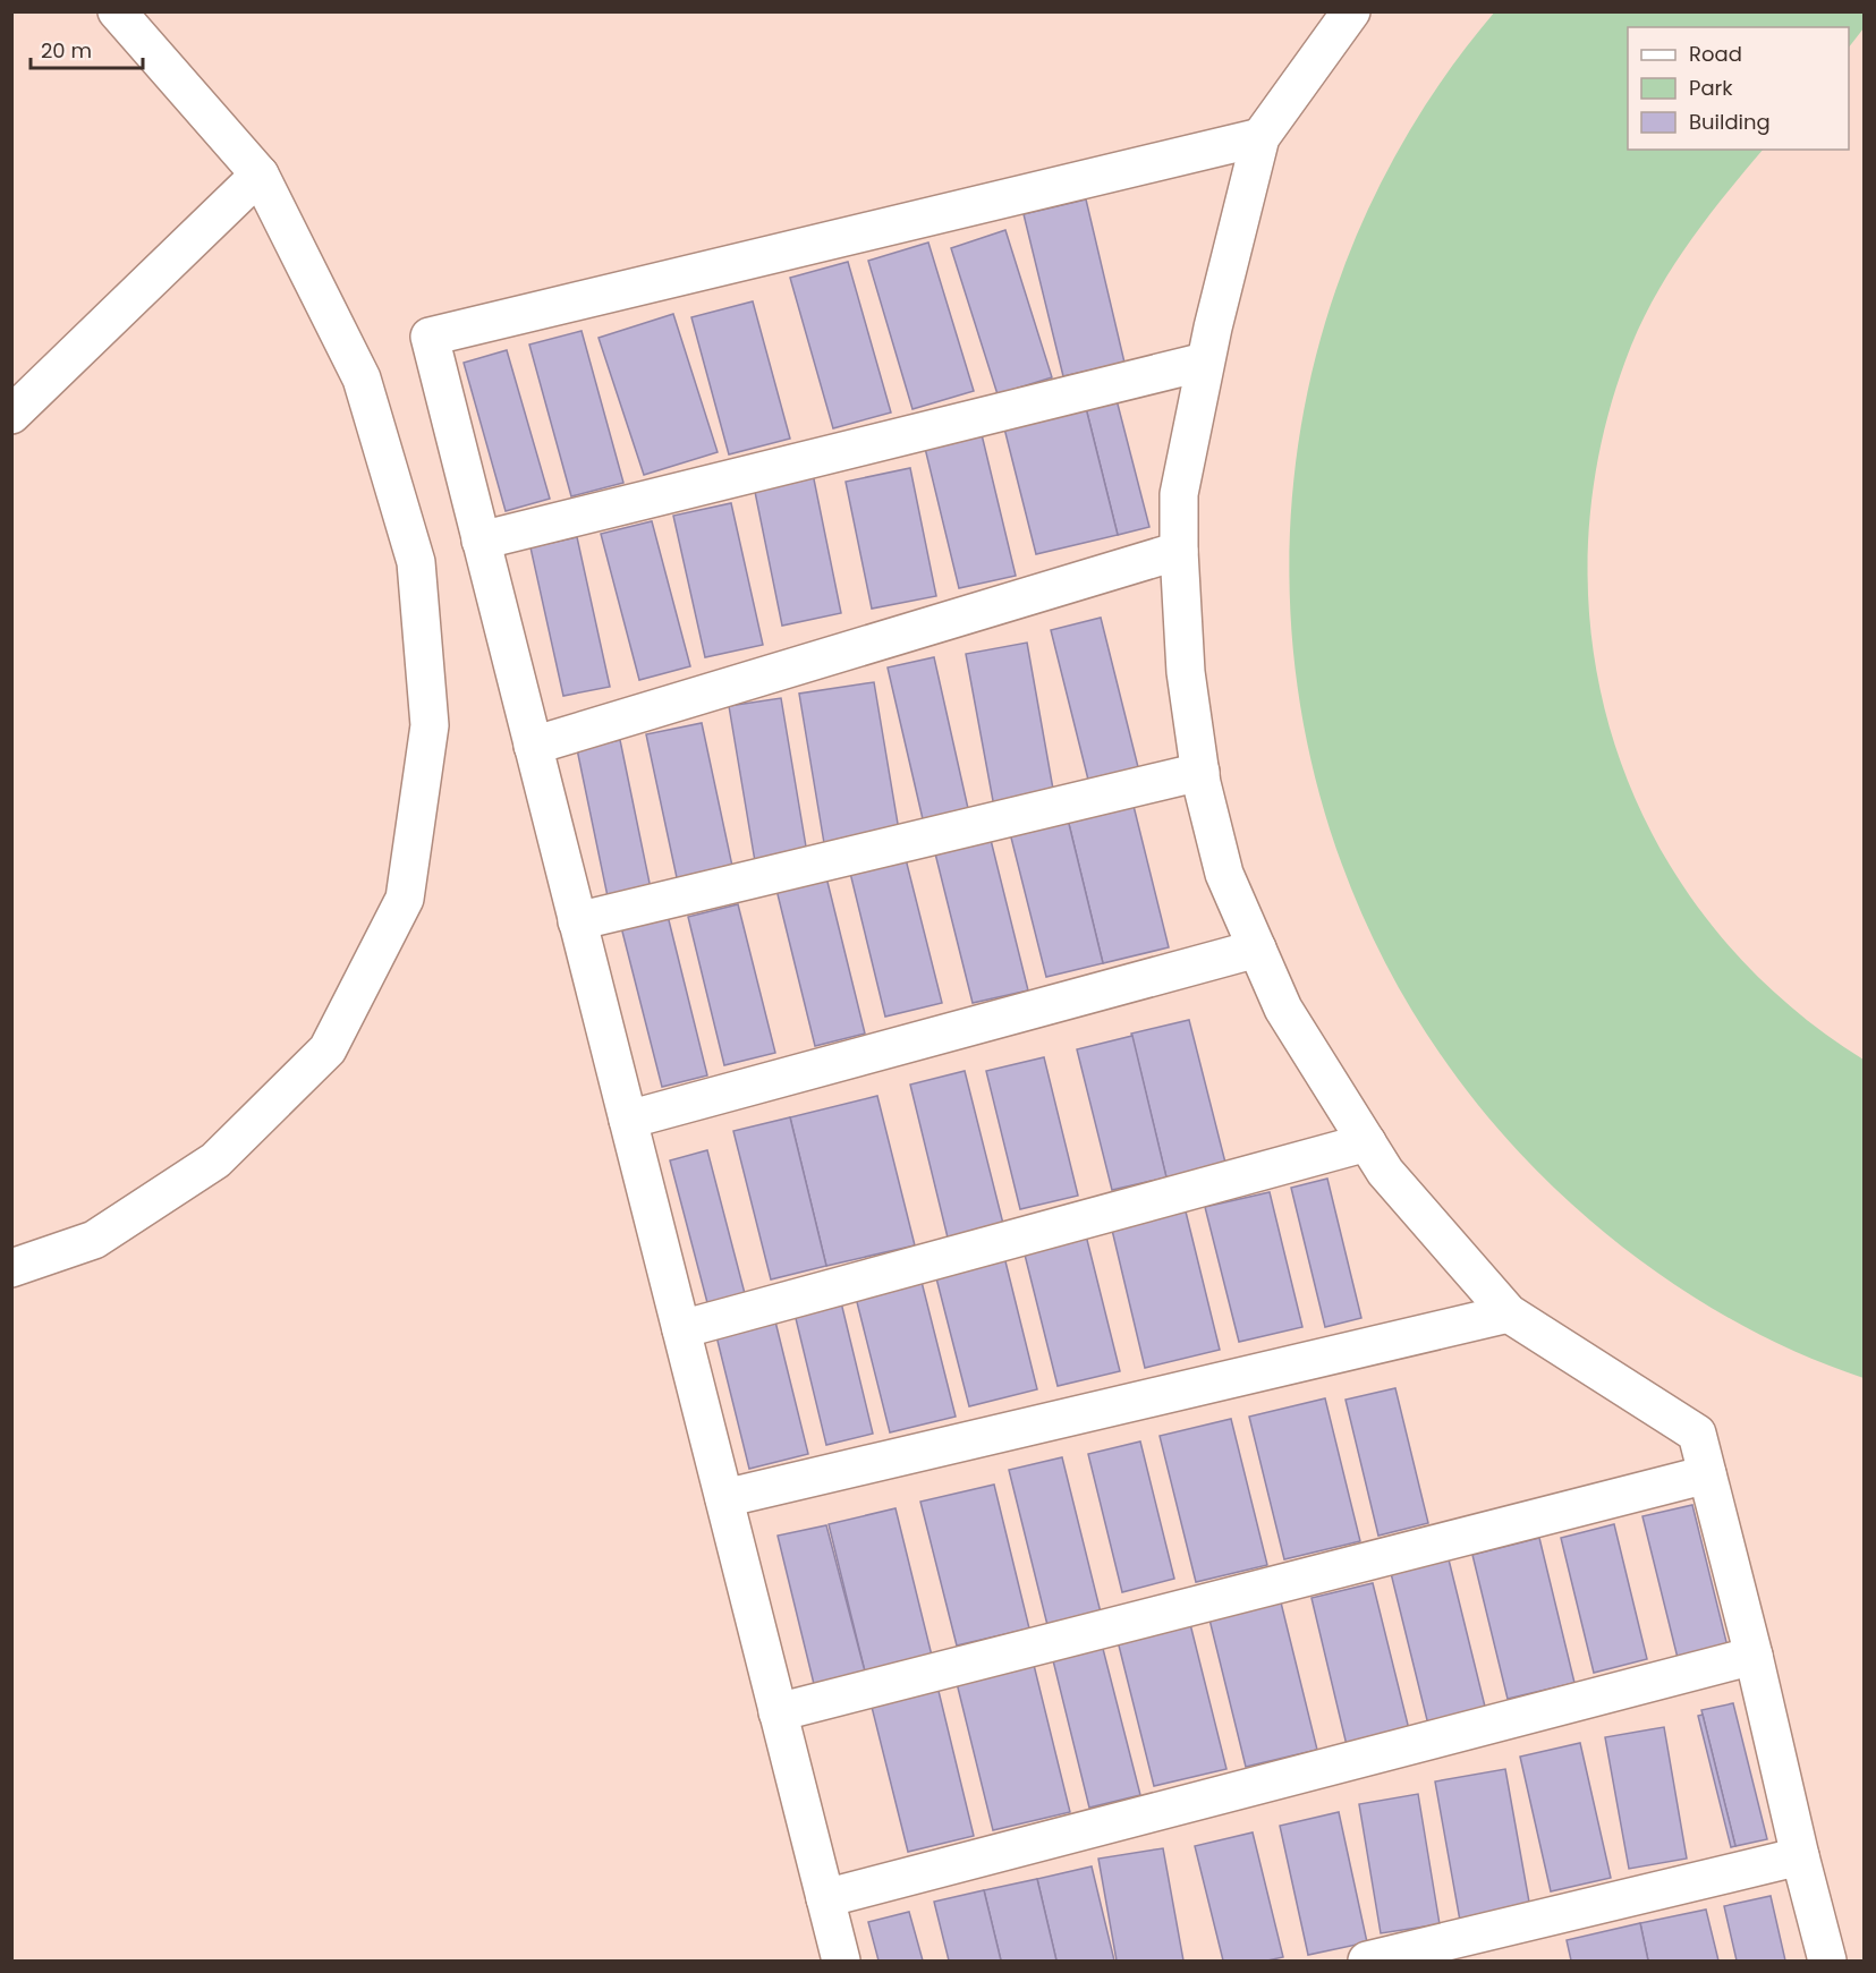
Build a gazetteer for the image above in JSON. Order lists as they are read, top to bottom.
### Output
{
  "legend": ["Road", "Park", "Building"],
  "scale_bar": "20 m"
}
